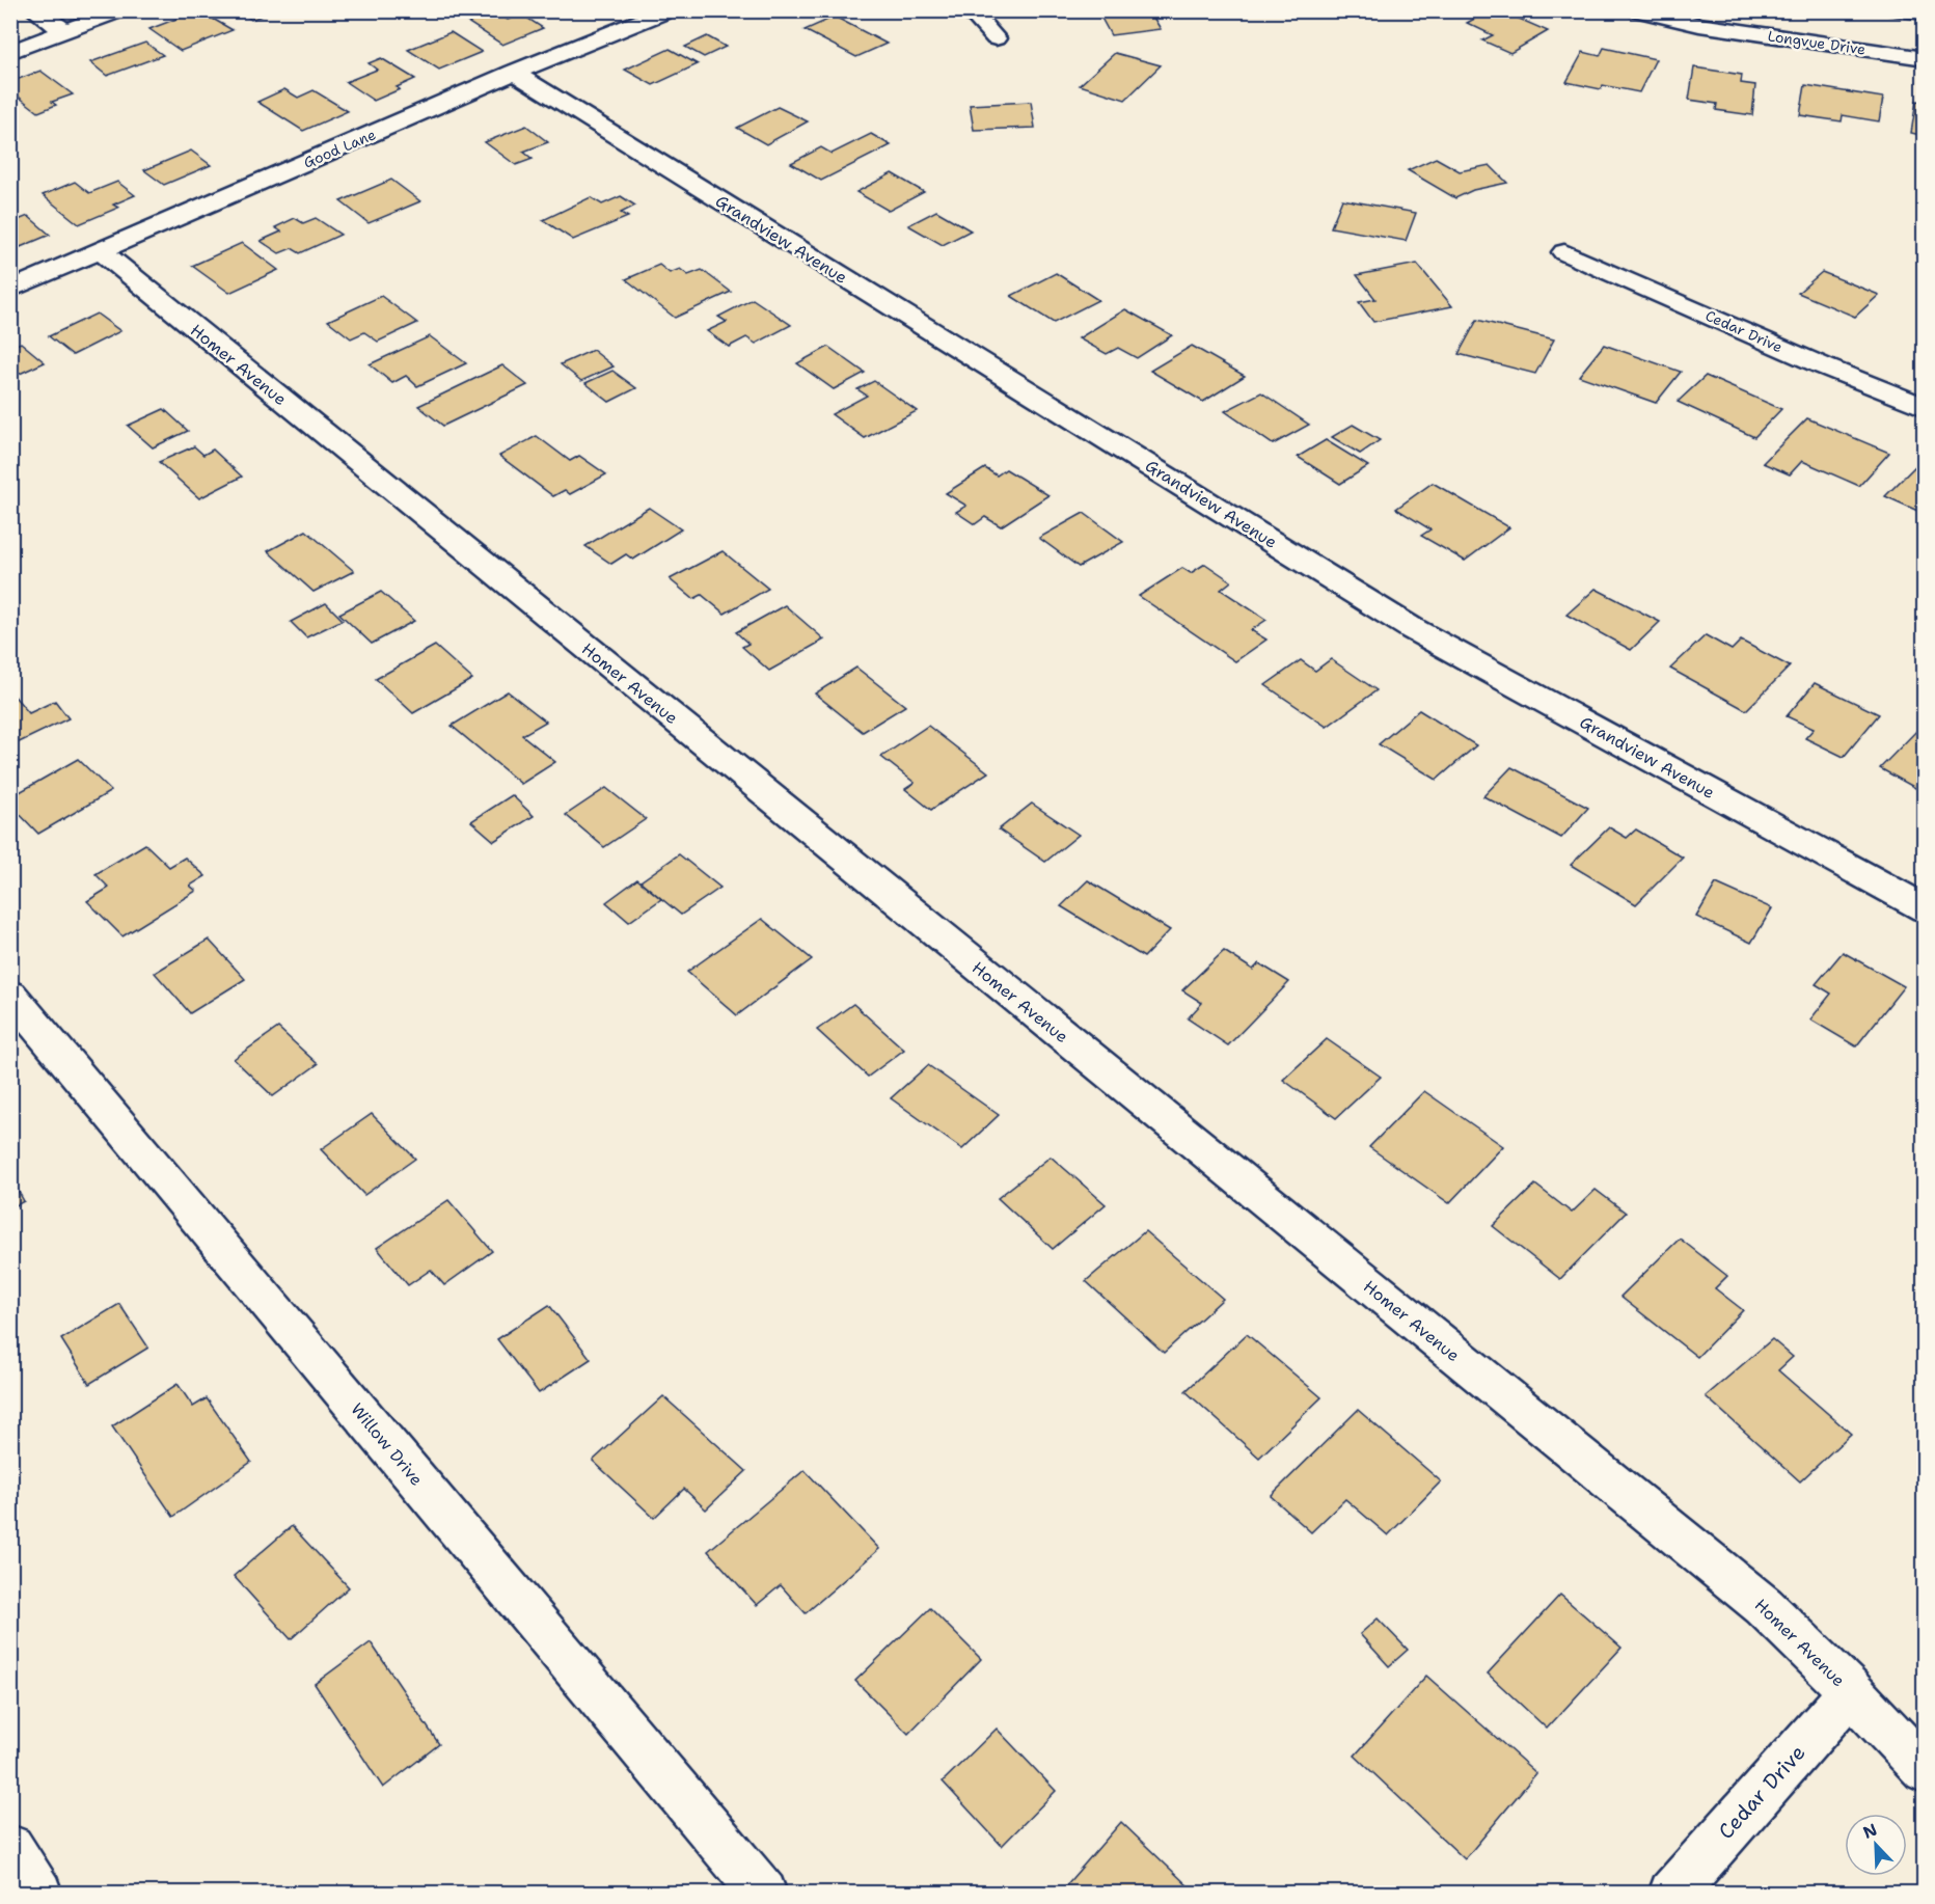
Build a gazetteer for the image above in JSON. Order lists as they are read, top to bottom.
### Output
{
  "streets": {
    "street": [
      "Longvue Drive",
      "Good Lane",
      "Grandview Avenue",
      "Cedar Drive",
      "Homer Avenue",
      "Willow Drive"
    ]
  },
  "crossings": [
    ["Good Lane", "Grandview Avenue"],
    ["Good Lane", "Homer Avenue"],
    ["Cedar Drive", "Homer Avenue"]
  ],
  "north": "top left"
}
